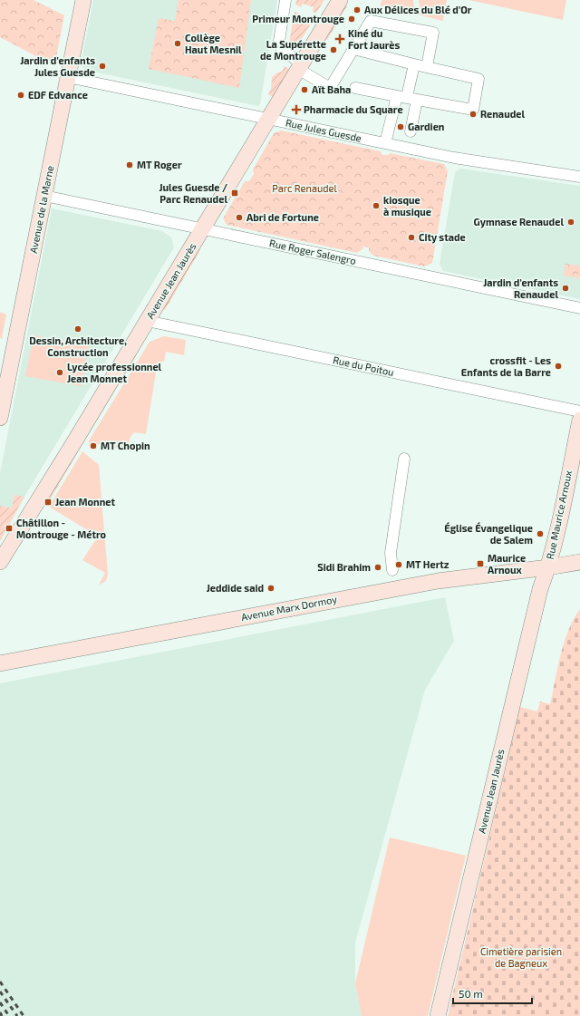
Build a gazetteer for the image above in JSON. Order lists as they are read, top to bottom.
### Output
{
  "streets": {
    "main road": [
      "Avenue de la Marne",
      "Avenue Jean Jaurès",
      "Rue Maurice Arnoux",
      "Avenue Marx Dormoy"
    ],
    "street": ["Rue Jules Guesde", "Rue Roger Salengro", "Rue du Poitou"]
  },
  "crossings": [
    ["Rue Jules Guesde", "Avenue de la Marne"],
    ["Rue Jules Guesde", "Avenue Jean Jaurès"],
    ["Avenue de la Marne", "Rue Roger Salengro"],
    ["Rue Roger Salengro", "Avenue Jean Jaurès"],
    ["Avenue Jean Jaurès", "Rue du Poitou"],
    ["Avenue Jean Jaurès", "Rue Maurice Arnoux"],
    ["Avenue Jean Jaurès", "Avenue Marx Dormoy"],
    ["Rue Maurice Arnoux", "Avenue Marx Dormoy"]
  ],
  "parks": ["Parc Renaudel", "Cimetière parisien de Bagneux"],
  "places": {
    "other": [
      "Aux Délices du Blé d'Or",
      "Primeur Montrouge",
      "Collège Haut Mesnil",
      "La Supérette de Montrouge",
      "Jardin d'enfants Jules Guesde",
      "Aït Baha",
      "EDF Edvance",
      "Renaudel",
      "Gardien",
      "MT Roger",
      "kiosque à musique",
      "Abri de Fortune",
      "Gymnase Renaudel",
      "City stade",
      "Jardin d'enfants Renaudel",
      "Dessin, Architecture, Construction",
      "crossfit - Les Enfants de la Barre",
      "Lycée professionnel Jean Monnet",
      "MT Chopin",
      "Église Évangelique de Salem",
      "MT Hertz",
      "Sidi Brahim",
      "Jeddide said"
    ],
    "health": ["Kiné du Fort Jaurès", "Pharmacie du Square"],
    "transit": [
      "Jules Guesde / Parc Renaudel",
      "Jean Monnet",
      "Châtillon - Montrouge - Métro",
      "Maurice Arnoux"
    ]
  },
  "scale_bar": "50 m"
}
